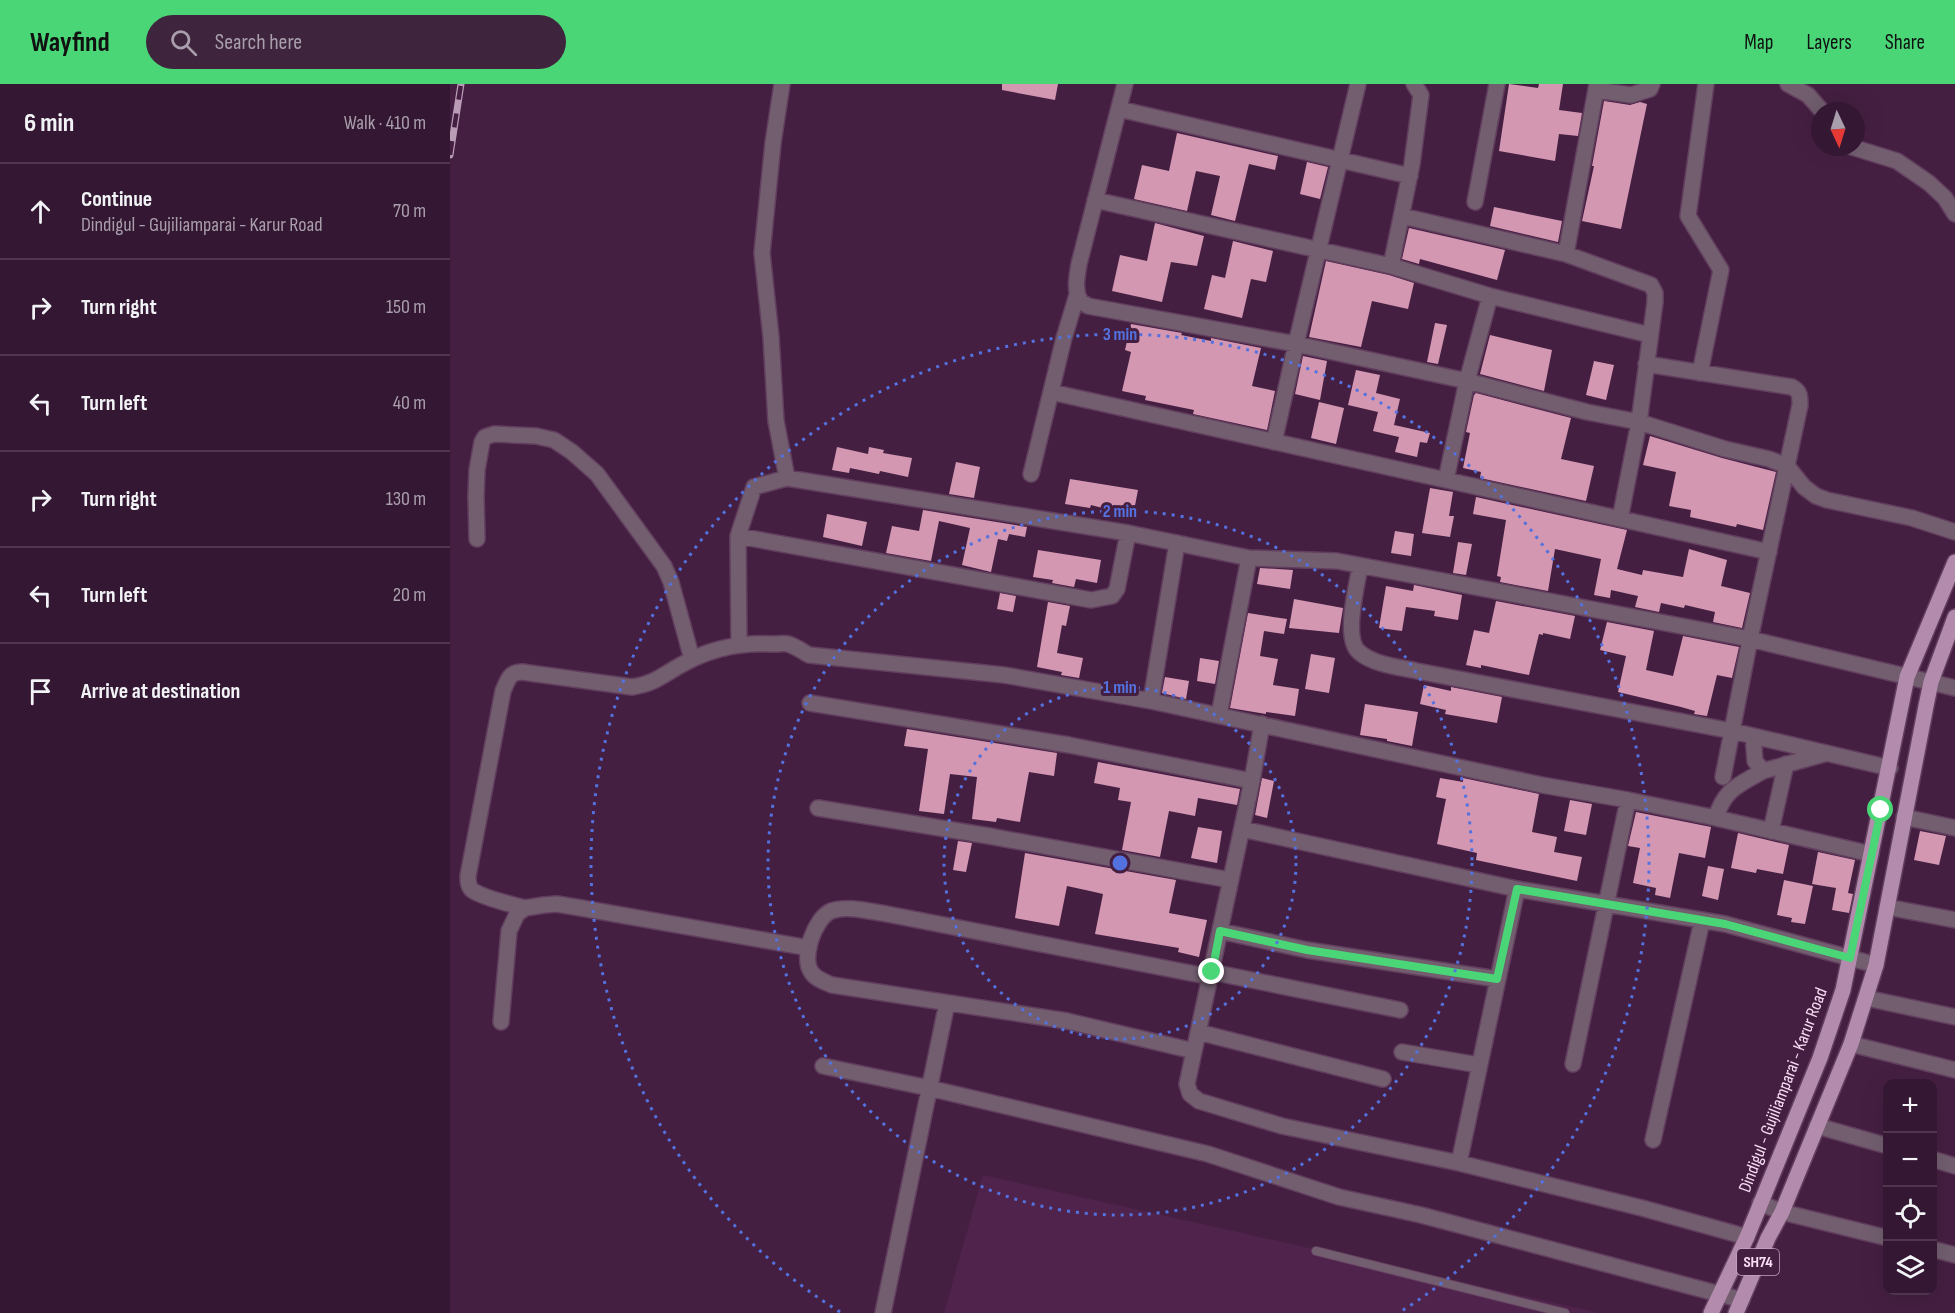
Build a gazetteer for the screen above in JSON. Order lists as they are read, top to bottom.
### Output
{
  "streets": {
    "main road": ["Dindigul - Gujiliamparai - Karur Road", "SH74"]
  },
  "north": "bottom",
  "page": {
    "header": "Wayfind",
    "search": "Search here",
    "nav": ["Map", "Layers", "Share"],
    "heading": ["6 min", "Walk · 410 m"],
    "list": [
      ["Continue", "Dindigul - Gujiliamparai - Karur Road", "70 m"],
      ["Turn right", "150 m"],
      ["Turn left", "40 m"],
      ["Turn right", "130 m"],
      ["Turn left", "20 m"],
      "Arrive at destination"
    ],
    "map_buttons": ["+", "−"]
  },
  "rings": ["3 min", "2 min", "1 min"]
}
